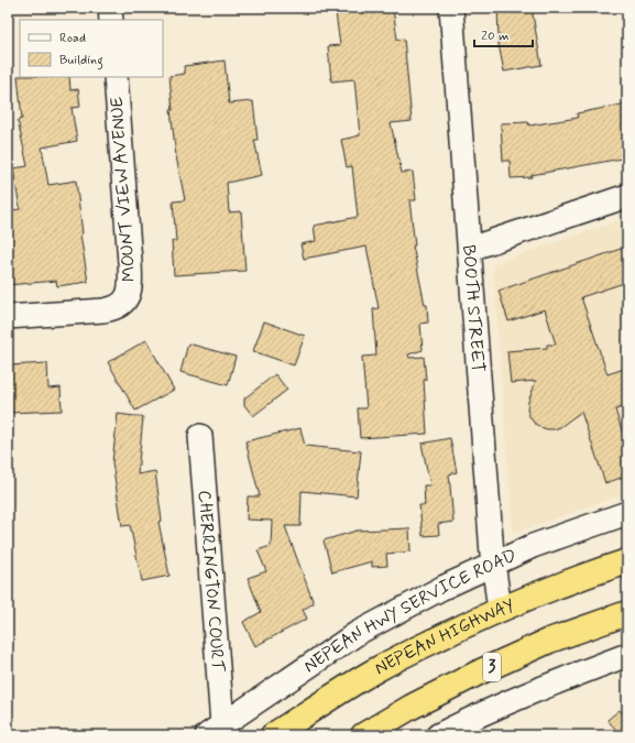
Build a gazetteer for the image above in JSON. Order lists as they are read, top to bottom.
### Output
{
  "streets": {
    "highway": ["NEPEAN HIGHWAY", "3"],
    "street": [
      "MOUNT VIEW AVENUE",
      "BOOTH STREET",
      "CHERRINGTON COURT",
      "NEPEAN HWY SERVICE ROAD"
    ]
  },
  "crossings": [
    ["BOOTH STREET", "NEPEAN HWY SERVICE ROAD"],
    ["BOOTH STREET", "NEPEAN HIGHWAY"],
    ["CHERRINGTON COURT", "NEPEAN HWY SERVICE ROAD"]
  ],
  "legend": ["Road", "Building"],
  "scale_bar": "20 m"
}
